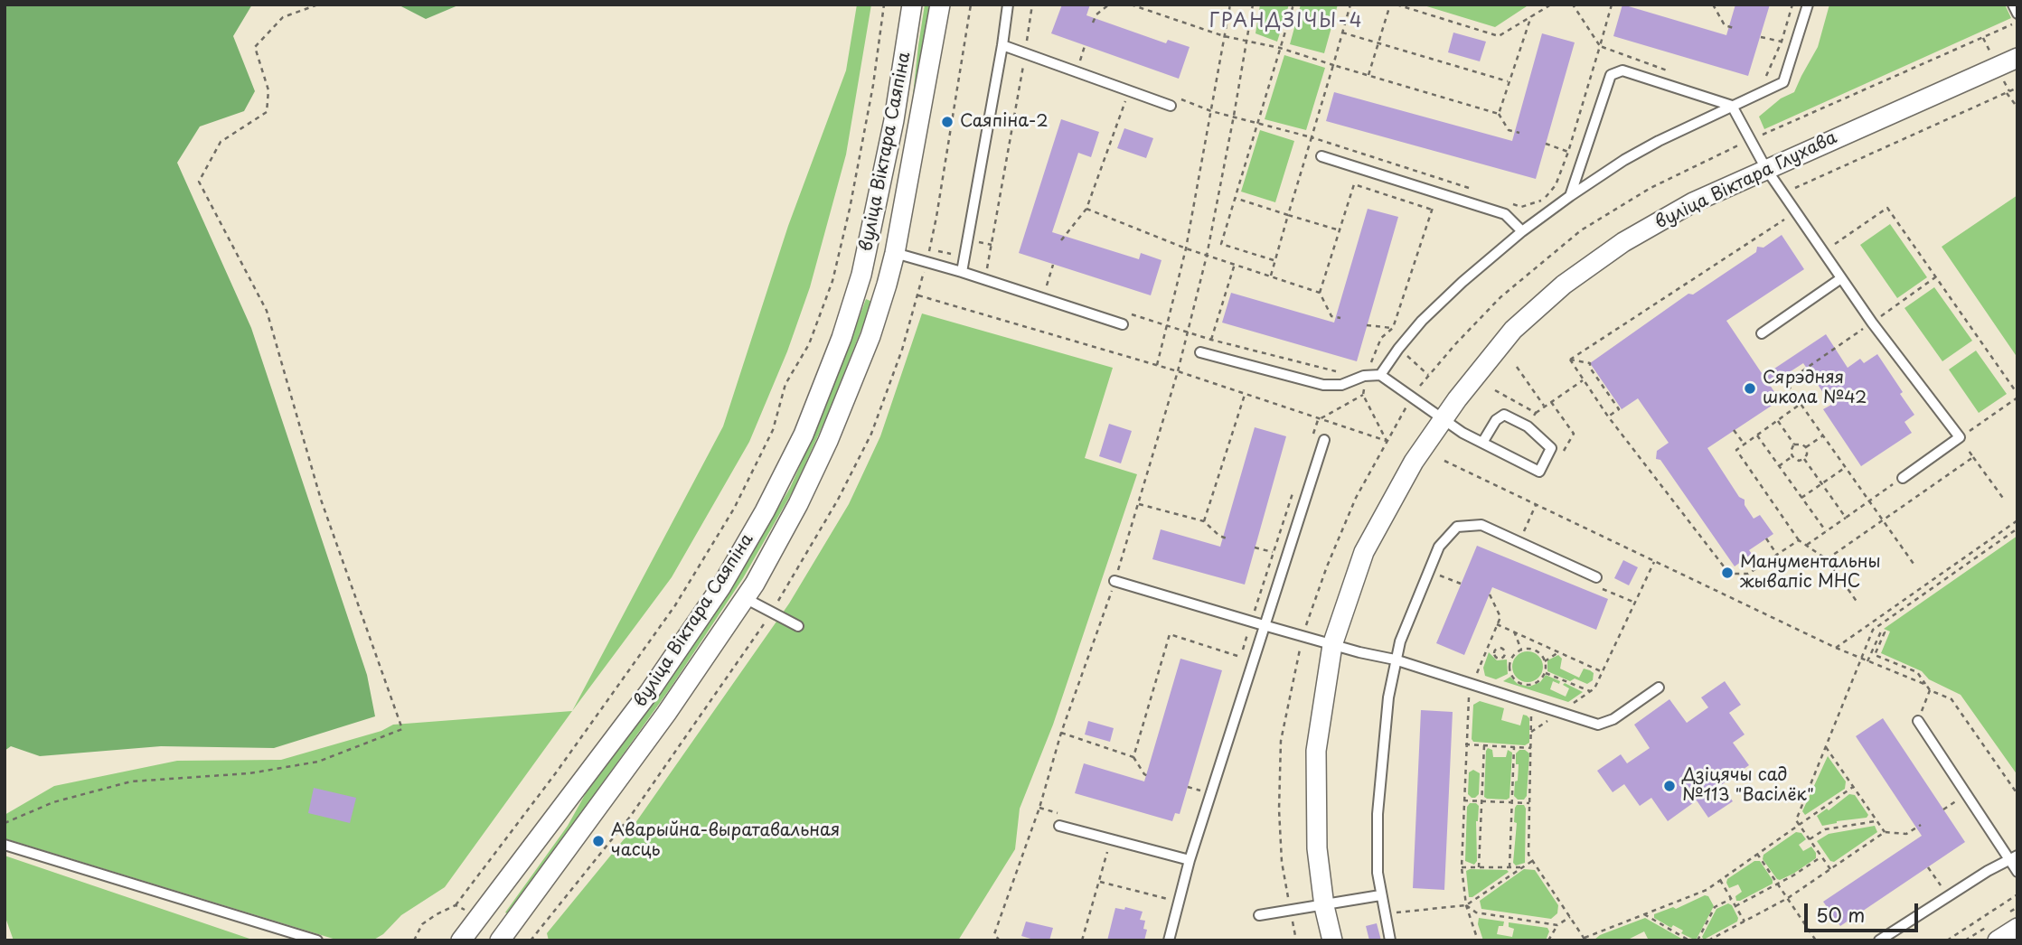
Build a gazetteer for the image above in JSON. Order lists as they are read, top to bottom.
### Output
{
  "streets": {
    "street": ["вуліца Віктара Саяпіна", "вуліца Віктара Глухава"]
  },
  "districts": ["ГРАНДЗІЧЫ-4"],
  "places": [
    "Саяпіна-2",
    "Сярэдняя школа №42",
    "Манументальны жывапіс МНС",
    "Дзіцячы сад №113 \"Васілёк\"",
    "Аварыйна-выратавальная часць"
  ],
  "scale_bar": "50 m"
}
